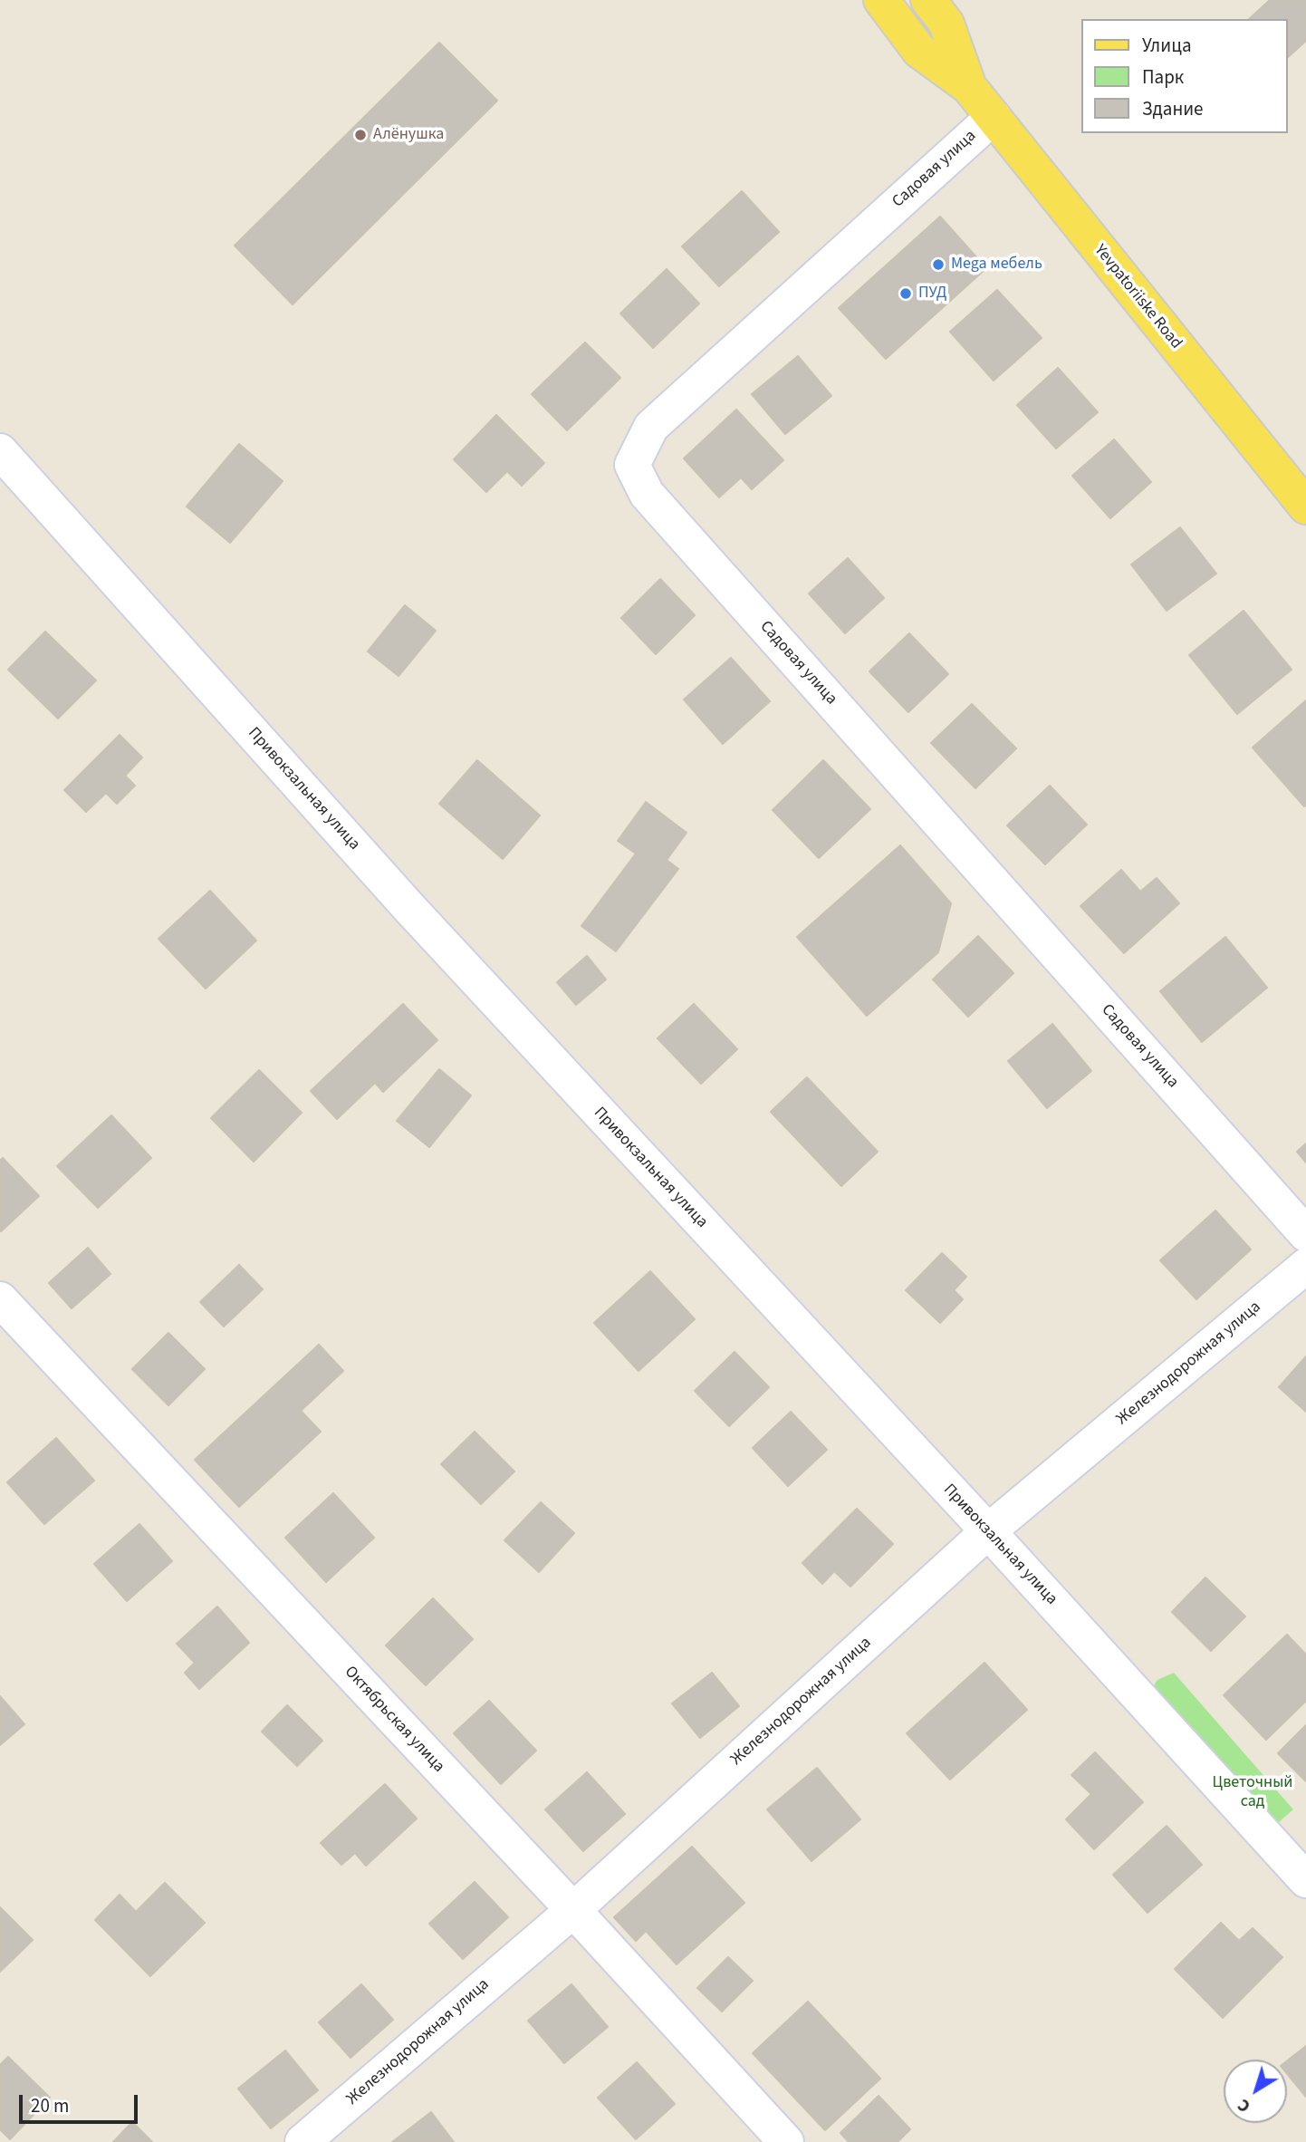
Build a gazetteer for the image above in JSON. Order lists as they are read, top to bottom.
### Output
{
  "streets": {
    "main road": ["Yevpatoriiske Road"],
    "street": [
      "Садовая улица",
      "Привокзальная улица",
      "Железнодорожная улица",
      "Октябрьская улица"
    ]
  },
  "crossings": [
    ["Садовая улица", "Yevpatoriiske Road"],
    ["Привокзальная улица", "Железнодорожная улица"],
    ["Железнодорожная улица", "Октябрьская улица"]
  ],
  "parks": ["Цветочный сад"],
  "places": ["Алёнушка", "Mega мебель", "ПУД"],
  "legend": ["Улица", "Парк", "Здание"],
  "scale_bar": "20 m",
  "north": "bottom left"
}
